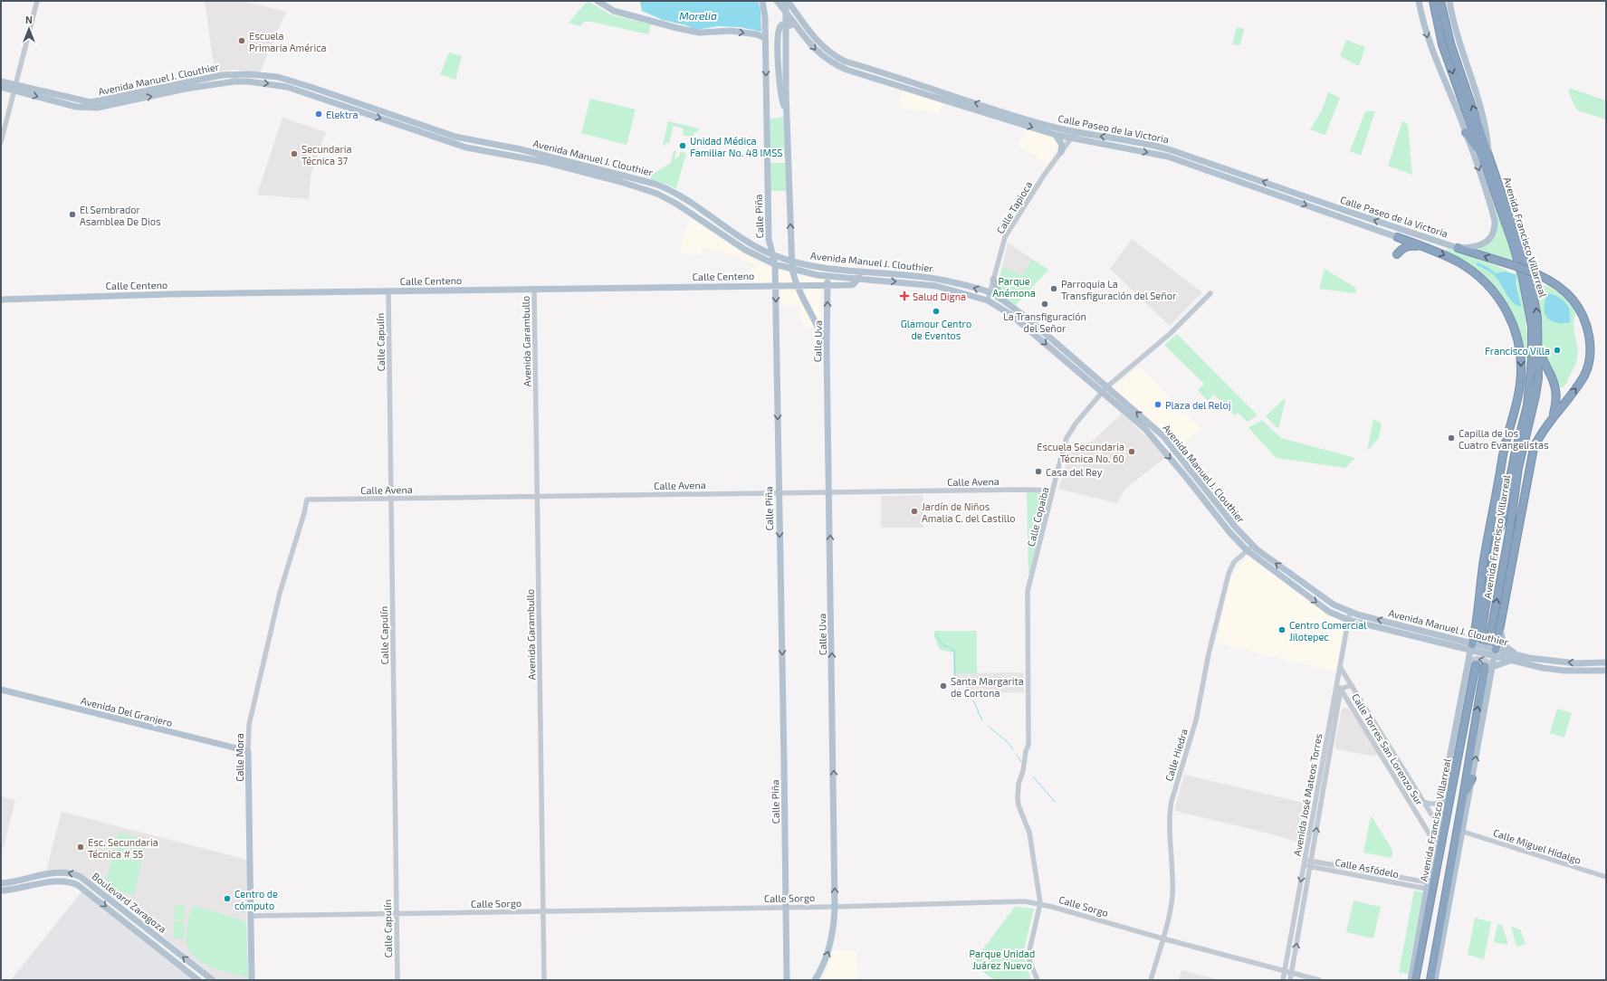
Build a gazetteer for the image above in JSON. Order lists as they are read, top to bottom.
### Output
{
  "streets": {
    "highway": ["Avenida Francisco Villarreal"],
    "main road": [
      "Avenida Manuel J. Clouthier",
      "Calle Paseo de la Victoria",
      "Calle Piña",
      "Calle Centeno",
      "Calle Uva",
      "Avenida Del Granjero",
      "Calle Mora",
      "Boulevard Zaragoza"
    ],
    "street": [
      "Calle Tapioca",
      "Avenida Garambullo",
      "Calle Capulín",
      "Calle Avena",
      "Calle Copaiba",
      "Calle Torres San Lorenzo Sur",
      "Calle Hiedra",
      "Avenida José Mateos Torres",
      "Calle Miguel Hidalgo",
      "Calle Asfódelo",
      "Calle Sorgo"
    ]
  },
  "crossings": [
    ["Avenida Manuel J. Clouthier", "Calle Tapioca"],
    ["Avenida Manuel J. Clouthier", "Calle Piña"],
    ["Avenida Manuel J. Clouthier", "Calle Centeno"],
    ["Avenida Manuel J. Clouthier", "Calle Uva"],
    ["Avenida Manuel J. Clouthier", "Calle Copaiba"],
    ["Avenida Manuel J. Clouthier", "Calle Hiedra"],
    ["Avenida Manuel J. Clouthier", "Avenida José Mateos Torres"],
    ["Calle Paseo de la Victoria", "Calle Tapioca"],
    ["Calle Piña", "Calle Centeno"],
    ["Calle Piña", "Calle Avena"],
    ["Calle Piña", "Calle Sorgo"],
    ["Calle Centeno", "Avenida Garambullo"],
    ["Calle Centeno", "Calle Uva"],
    ["Calle Centeno", "Calle Capulín"],
    ["Avenida Garambullo", "Calle Avena"],
    ["Avenida Garambullo", "Calle Sorgo"],
    ["Calle Uva", "Calle Avena"],
    ["Calle Uva", "Calle Sorgo"],
    ["Calle Capulín", "Calle Avena"],
    ["Calle Capulín", "Calle Sorgo"],
    ["Calle Avena", "Calle Copaiba"],
    ["Calle Avena", "Calle Mora"],
    ["Calle Copaiba", "Calle Sorgo"],
    ["Avenida Del Granjero", "Calle Mora"],
    ["Calle Torres San Lorenzo Sur", "Avenida José Mateos Torres"],
    ["Calle Hiedra", "Calle Sorgo"],
    ["Calle Mora", "Calle Sorgo"],
    ["Avenida José Mateos Torres", "Calle Asfódelo"],
    ["Avenida José Mateos Torres", "Calle Sorgo"]
  ],
  "one_way": ["Calle Piña", "Calle Uva"],
  "water": ["Morelia"],
  "parks": ["Parque Anémona", "Parque Unidad Juárez Nuevo"],
  "places": {
    "other": [
      "Escuela Primaria América",
      "Elektra",
      "Unidad Médica Familiar No. 48 IMSS",
      "Secundaria Técnica 37",
      "El Sembrador Asamblea De Dios",
      "Parroquia La Transfiguración del Señor",
      "La Transfiguración del Señor",
      "Glamour Centro de Eventos",
      "Francisco Villa",
      "Plaza del Reloj",
      "Capilla de los Cuatro Evangelistas",
      "Escuela Secundaria Técnica No. 60",
      "Casa del Rey",
      "Jardín de Niños Amalia C. del Castillo",
      "Centro Comercial Jilotepec",
      "Santa Margarita de Cortona",
      "Esc. Secundaria Técnica # 55",
      "Centro de cómputo"
    ],
    "health": ["Salud Digna"]
  },
  "north": "top"
}
